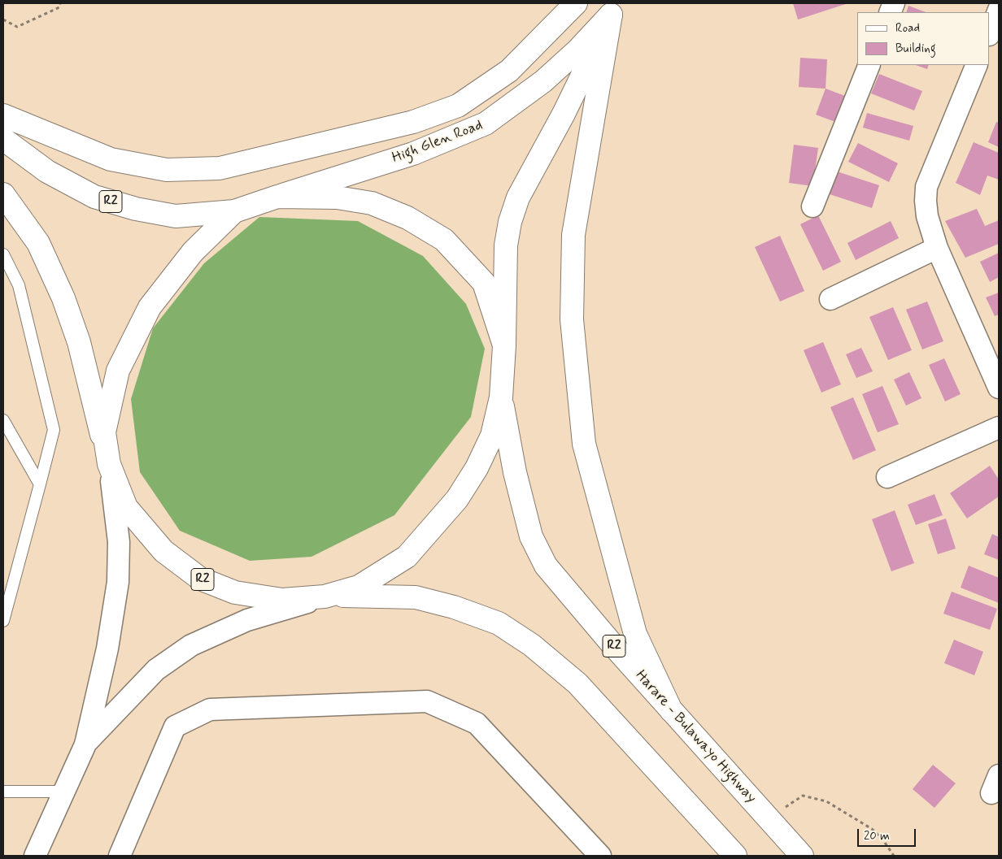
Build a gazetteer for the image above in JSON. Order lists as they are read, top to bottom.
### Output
{
  "streets": {
    "main road": ["High Glen Road", "R2", "Harare - Bulawayo Highway"]
  },
  "crossings": [
    ["High Glen Road", "Harare - Bulawayo Highway"]
  ],
  "legend": ["Road", "Building"],
  "scale_bar": "20 m"
}
